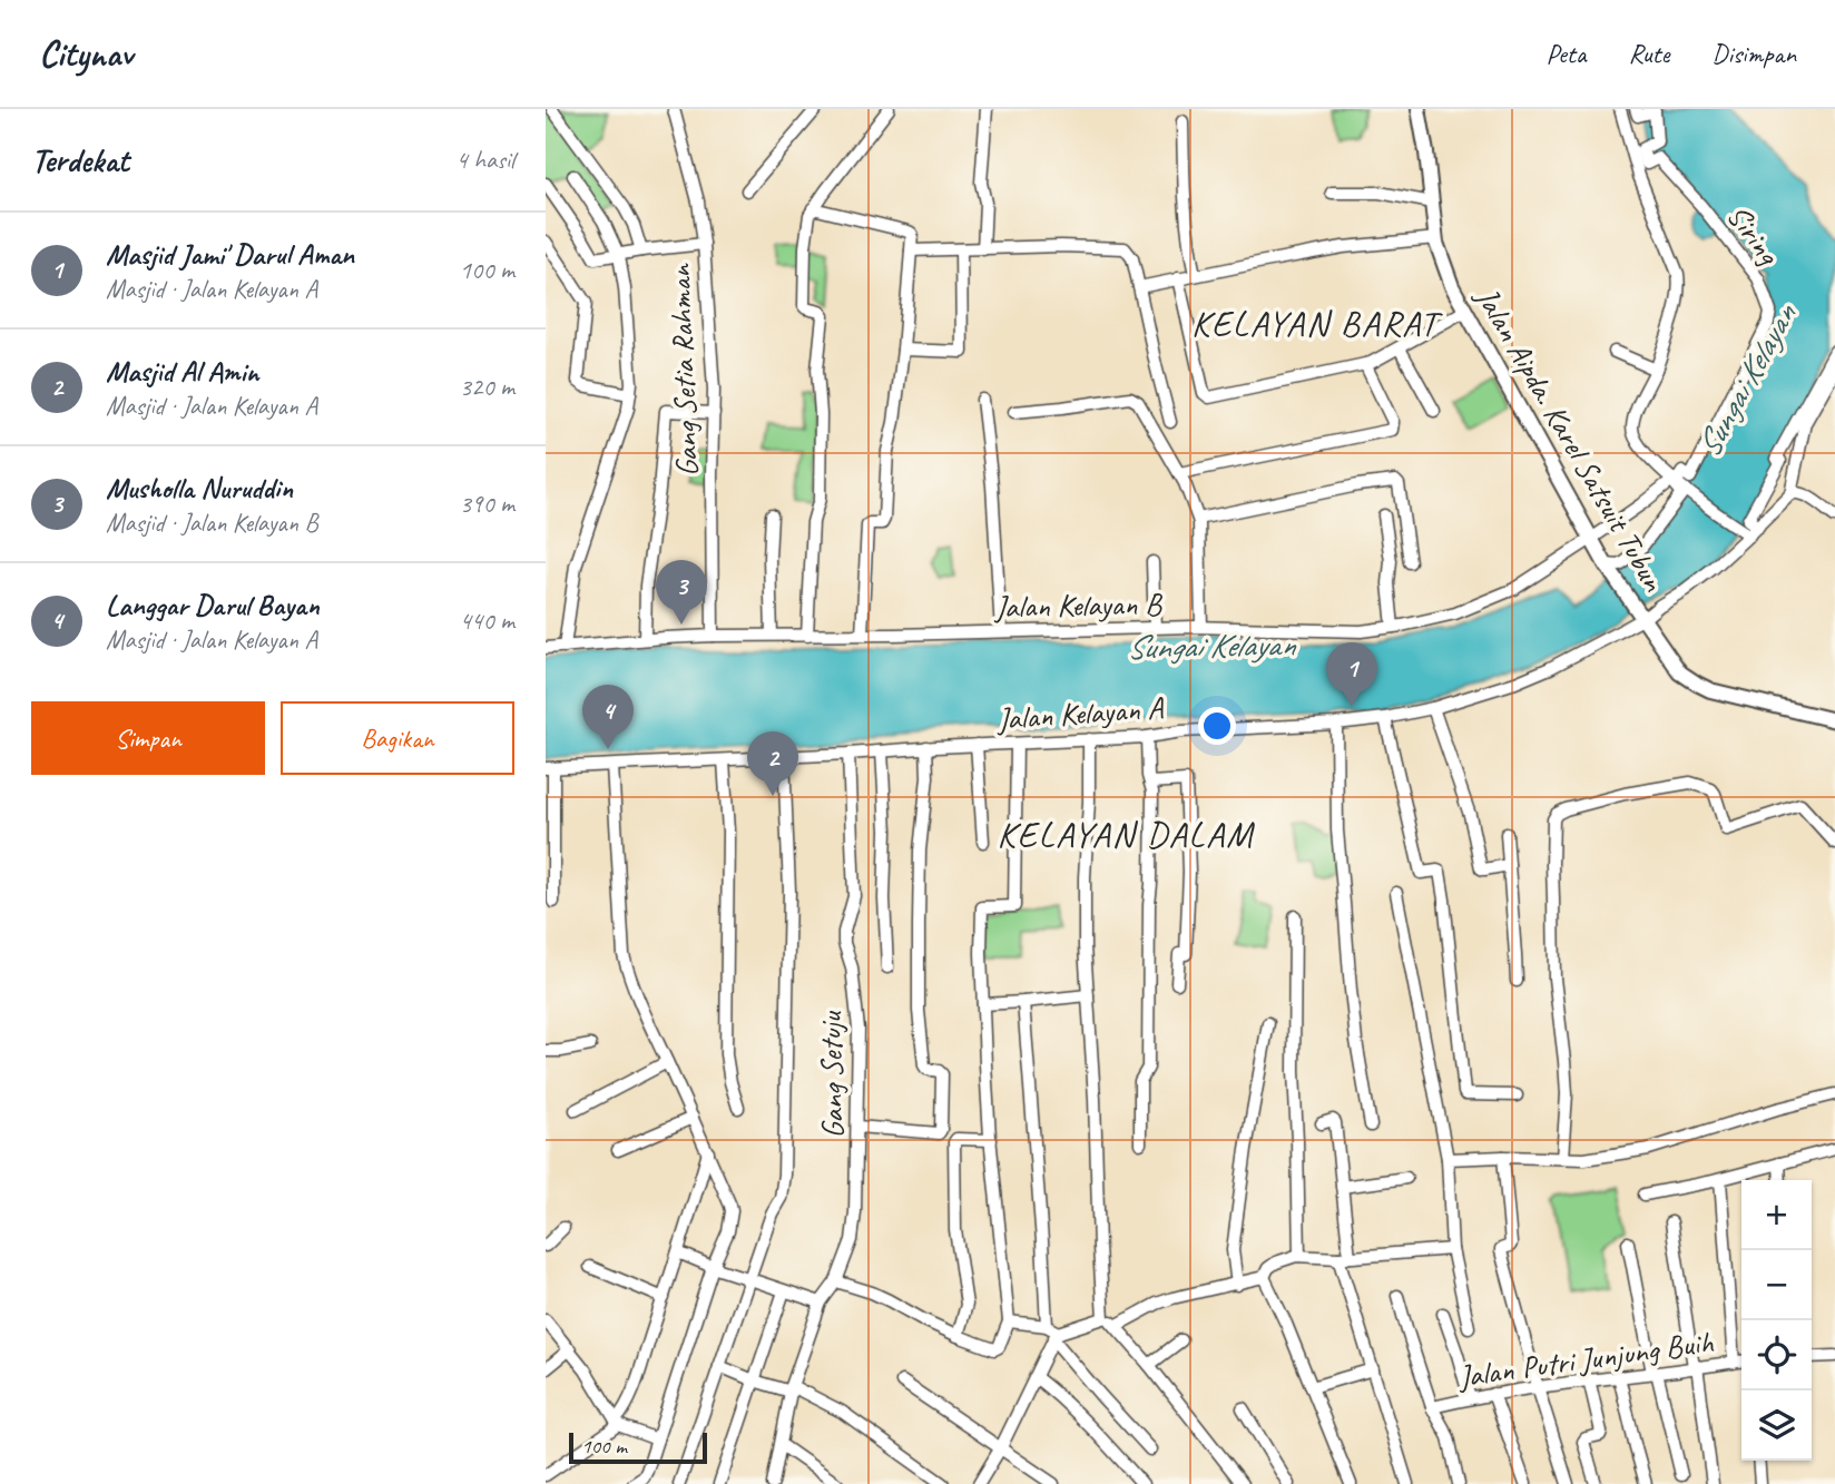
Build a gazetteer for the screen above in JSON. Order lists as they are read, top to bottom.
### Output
{
  "streets": {
    "main road": ["Jalan Aipda. Karel Satsuit Tubun"],
    "street": [
      "Siring",
      "Gang Setia Rahman",
      "Jalan Kelayan B",
      "Jalan Kelayan A",
      "Gang Setuju",
      "Jalan Putri Junjung Buih"
    ]
  },
  "crossings": [
    ["Siring", "Jalan Kelayan B"],
    ["Gang Setia Rahman", "Jalan Kelayan B"],
    ["Jalan Aipda. Karel Satsuit Tubun", "Jalan Kelayan B"],
    ["Jalan Aipda. Karel Satsuit Tubun", "Jalan Kelayan A"],
    ["Jalan Kelayan A", "Gang Setuju"]
  ],
  "districts": ["KELAYAN BARAT", "KELAYAN DALAM"],
  "water": ["Sungai Kelayan"],
  "scale_bar": "100 m",
  "page": {
    "header": "Citynav",
    "nav": ["Peta", "Rute", "Disimpan"],
    "heading": ["Terdekat", "4 hasil"],
    "list": [
      {
        "mark": "1",
        "name": "Masjid Jami' Darul Aman",
        "note": "Masjid · Jalan Kelayan A",
        "value": "100 m"
      },
      {
        "mark": "2",
        "name": "Masjid Al Amin",
        "note": "Masjid · Jalan Kelayan A",
        "value": "320 m"
      },
      {
        "mark": "3",
        "name": "Musholla Nuruddin",
        "note": "Masjid · Jalan Kelayan B",
        "value": "390 m"
      },
      {
        "mark": "4",
        "name": "Langgar Darul Bayan",
        "note": "Masjid · Jalan Kelayan A",
        "value": "440 m"
      }
    ],
    "pins": [
      "3",
      "1",
      "4",
      "2"
    ],
    "buttons": ["Simpan", "Bagikan"],
    "map_buttons": ["+", "−"],
    "scale": "100 m"
  }
}
